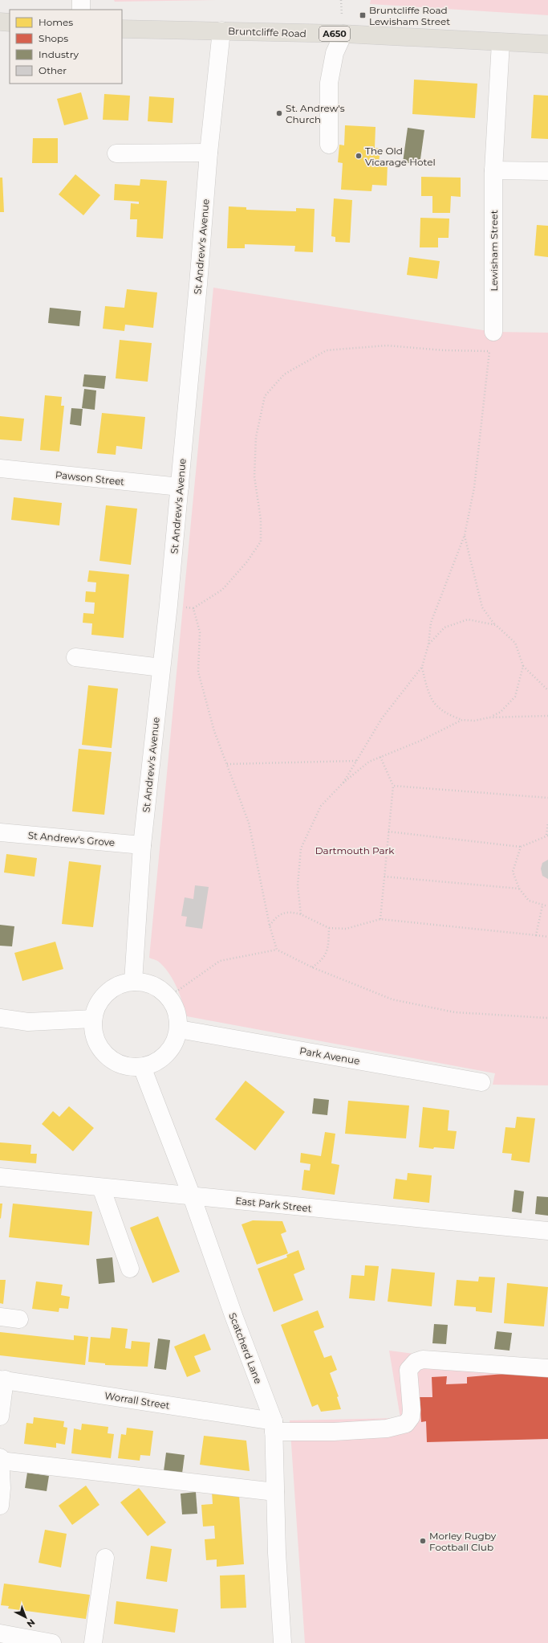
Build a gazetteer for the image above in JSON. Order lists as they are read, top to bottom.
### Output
{
  "streets": {
    "main road": ["Bruntcliffe Road", "A650"],
    "street": [
      "St Andrew's Avenue",
      "Lewisham Street",
      "Pawson Street",
      "St Andrew's Grove",
      "Park Avenue",
      "East Park Street",
      "Scatcherd Lane",
      "Worrall Street"
    ]
  },
  "crossings": [
    ["Bruntcliffe Road", "St Andrew's Avenue"],
    ["Bruntcliffe Road", "Lewisham Street"],
    ["St Andrew's Avenue", "Pawson Street"],
    ["St Andrew's Avenue", "St Andrew's Grove"],
    ["St Andrew's Avenue", "Park Avenue"],
    ["St Andrew's Avenue", "Scatcherd Lane"],
    ["Park Avenue", "Scatcherd Lane"],
    ["East Park Street", "Scatcherd Lane"],
    ["Scatcherd Lane", "Worrall Street"]
  ],
  "parks": ["Dartmouth Park"],
  "places": {
    "transit": ["Bruntcliffe Road Lewisham Street"],
    "other": ["St. Andrew's Church", "The Old Vicarage Hotel", "Morley Rugby Football Club"]
  },
  "legend": [
    "Homes",
    "Shops",
    "Industry",
    "Other"
  ],
  "north": "bottom right"
}
